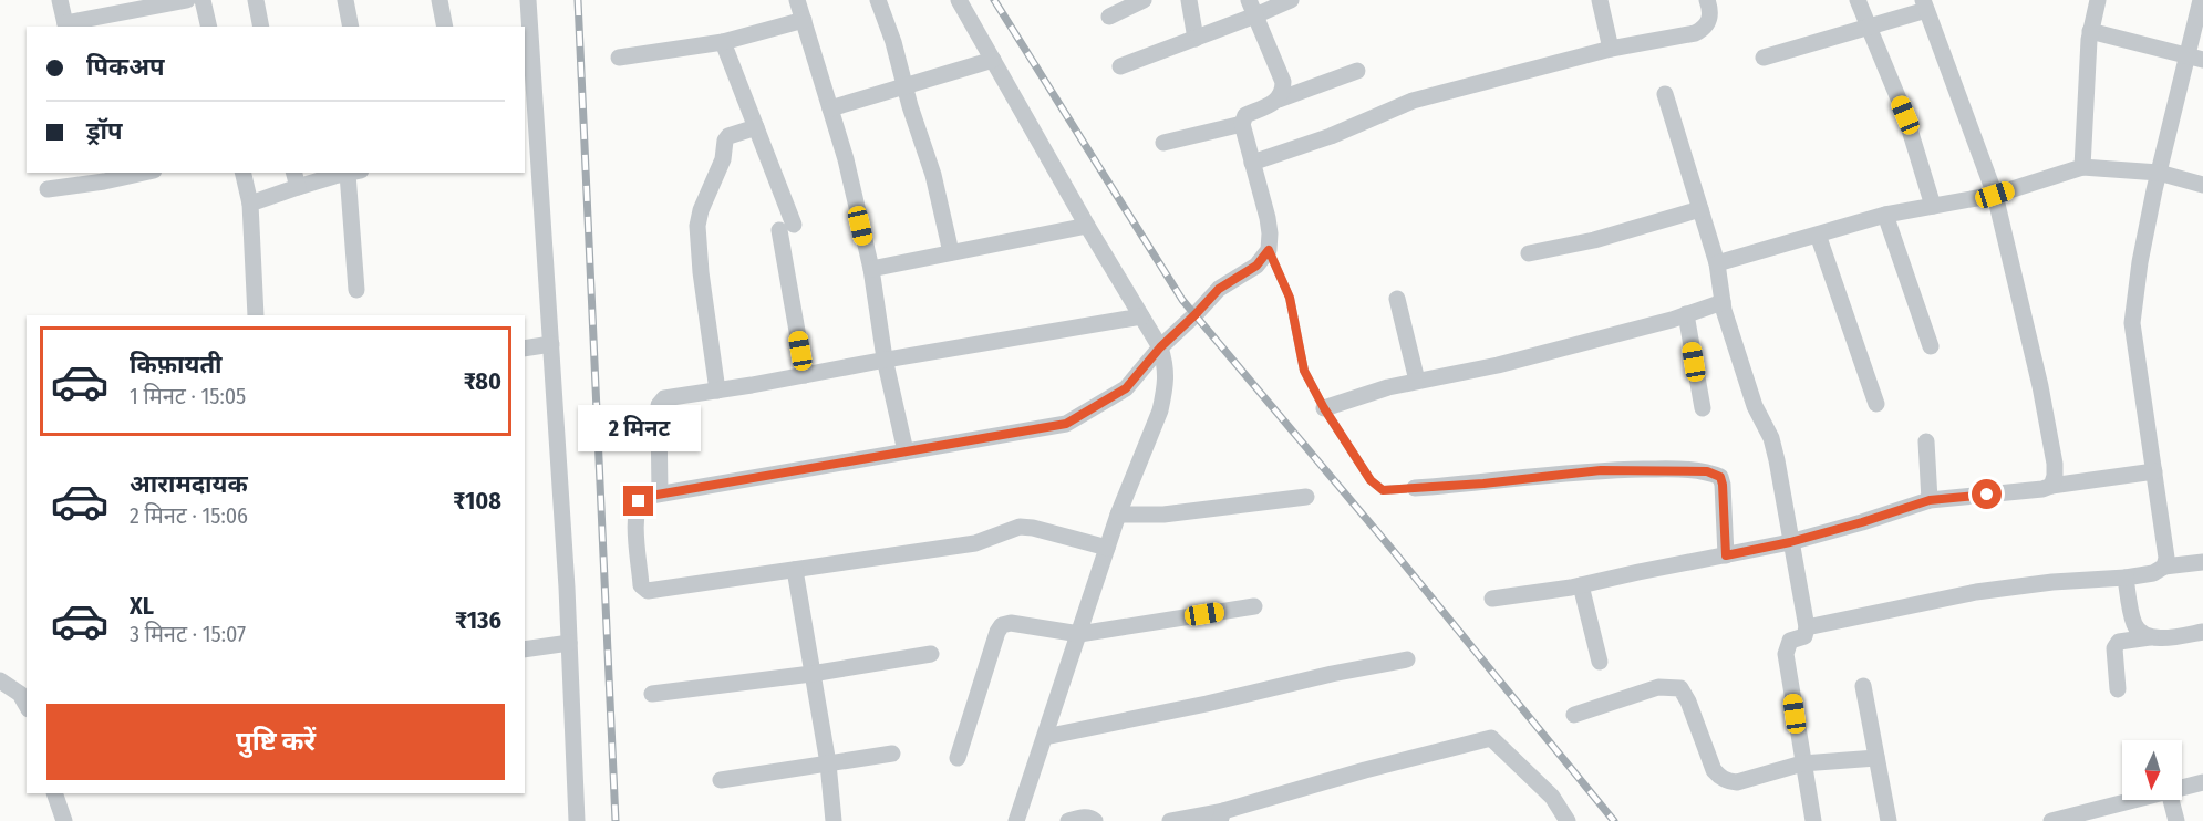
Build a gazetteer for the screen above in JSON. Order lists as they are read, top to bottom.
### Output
{
  "north": "bottom",
  "page": {
    "banner": ["पिकअप", "ड्रॉप"],
    "list": [
      {
        "name": "किफ़ायती",
        "note": "1 मिनट · 15:05",
        "value": "₹80"
      },
      {
        "name": "आरामदायक",
        "note": "2 मिनट · 15:06",
        "value": "₹108"
      },
      {
        "name": "XL",
        "note": "3 मिनट · 15:07",
        "value": "₹136"
      }
    ],
    "bubble": "2 मिनट",
    "buttons": "पुष्टि करें"
  }
}
